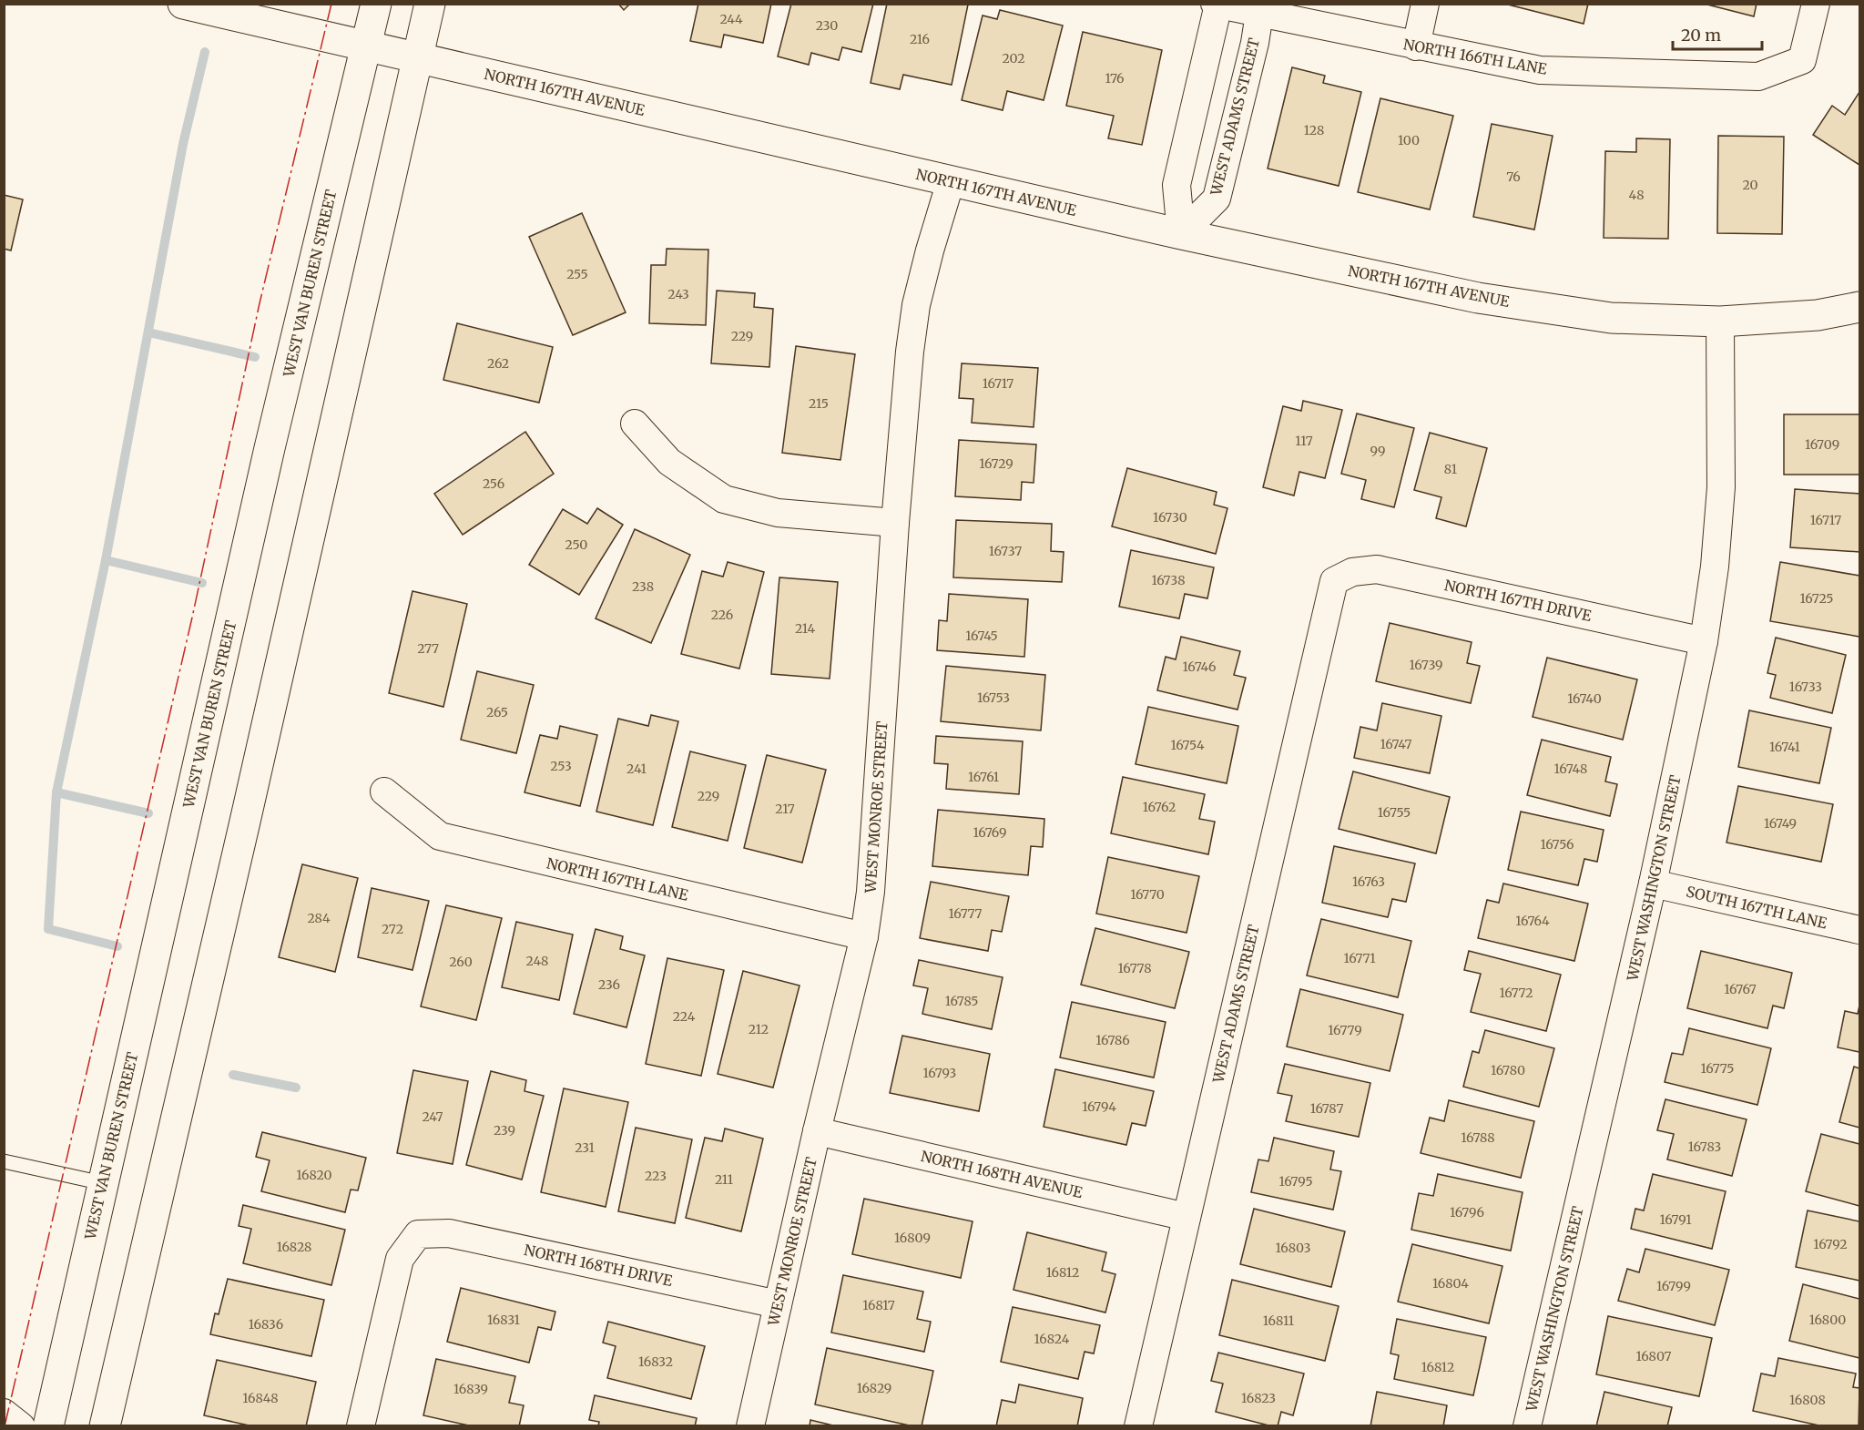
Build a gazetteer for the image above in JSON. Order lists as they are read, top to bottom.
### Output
{
  "streets": {
    "main road": ["NORTH 167TH AVENUE", "WEST VAN BUREN STREET"],
    "street": [
      "NORTH 166TH LANE",
      "WEST ADAMS STREET",
      "NORTH 167TH DRIVE",
      "WEST MONROE STREET",
      "WEST WASHINGTON STREET",
      "NORTH 167TH LANE",
      "SOUTH 167TH LANE",
      "NORTH 168TH AVENUE",
      "NORTH 168TH DRIVE"
    ]
  },
  "crossings": [
    ["NORTH 166TH LANE", "WEST ADAMS STREET"],
    ["NORTH 167TH AVENUE", "WEST ADAMS STREET"],
    ["NORTH 167TH AVENUE", "WEST VAN BUREN STREET"],
    ["NORTH 167TH AVENUE", "WEST MONROE STREET"],
    ["NORTH 167TH AVENUE", "WEST WASHINGTON STREET"],
    ["WEST ADAMS STREET", "NORTH 167TH DRIVE"],
    ["WEST ADAMS STREET", "NORTH 168TH AVENUE"],
    ["NORTH 167TH DRIVE", "WEST WASHINGTON STREET"],
    ["WEST MONROE STREET", "NORTH 167TH LANE"],
    ["WEST MONROE STREET", "NORTH 168TH AVENUE"],
    ["WEST MONROE STREET", "NORTH 168TH DRIVE"],
    ["WEST WASHINGTON STREET", "SOUTH 167TH LANE"]
  ],
  "house_numbers": [
    "244",
    "230",
    "216",
    "202",
    "176",
    "128",
    "100",
    "76",
    "20",
    "48",
    "255",
    "243",
    "229",
    "262",
    "16717",
    "215",
    "117",
    "16709",
    "99",
    "16729",
    "81",
    "256",
    "16730",
    "16717",
    "250",
    "16737",
    "16738",
    "238",
    "16725",
    "226",
    "214",
    "16745",
    "277",
    "16739",
    "16746",
    "16733",
    "16753",
    "16740",
    "265",
    "16747",
    "16754",
    "16741",
    "253",
    "241",
    "16748",
    "16761",
    "229",
    "16762",
    "217",
    "16755",
    "16749",
    "16769",
    "16756",
    "16763",
    "16770",
    "16777",
    "284",
    "16764",
    "272",
    "16771",
    "248",
    "260",
    "16778",
    "236",
    "16767",
    "16772",
    "16785",
    "224",
    "212",
    "16779",
    "16786",
    "16775",
    "16780",
    "16793",
    "16794",
    "16787",
    "247",
    "239",
    "16788",
    "16783",
    "231",
    "16820",
    "223",
    "211",
    "16795",
    "16796",
    "16791",
    "16809",
    "16792",
    "16828",
    "16803",
    "16812",
    "16804",
    "16799",
    "16817",
    "16831",
    "16800",
    "16811",
    "16836",
    "16824",
    "16807",
    "16832",
    "16812",
    "16829",
    "16839",
    "16848",
    "16823",
    "16808"
  ],
  "scale_bar": "20 m"
}
